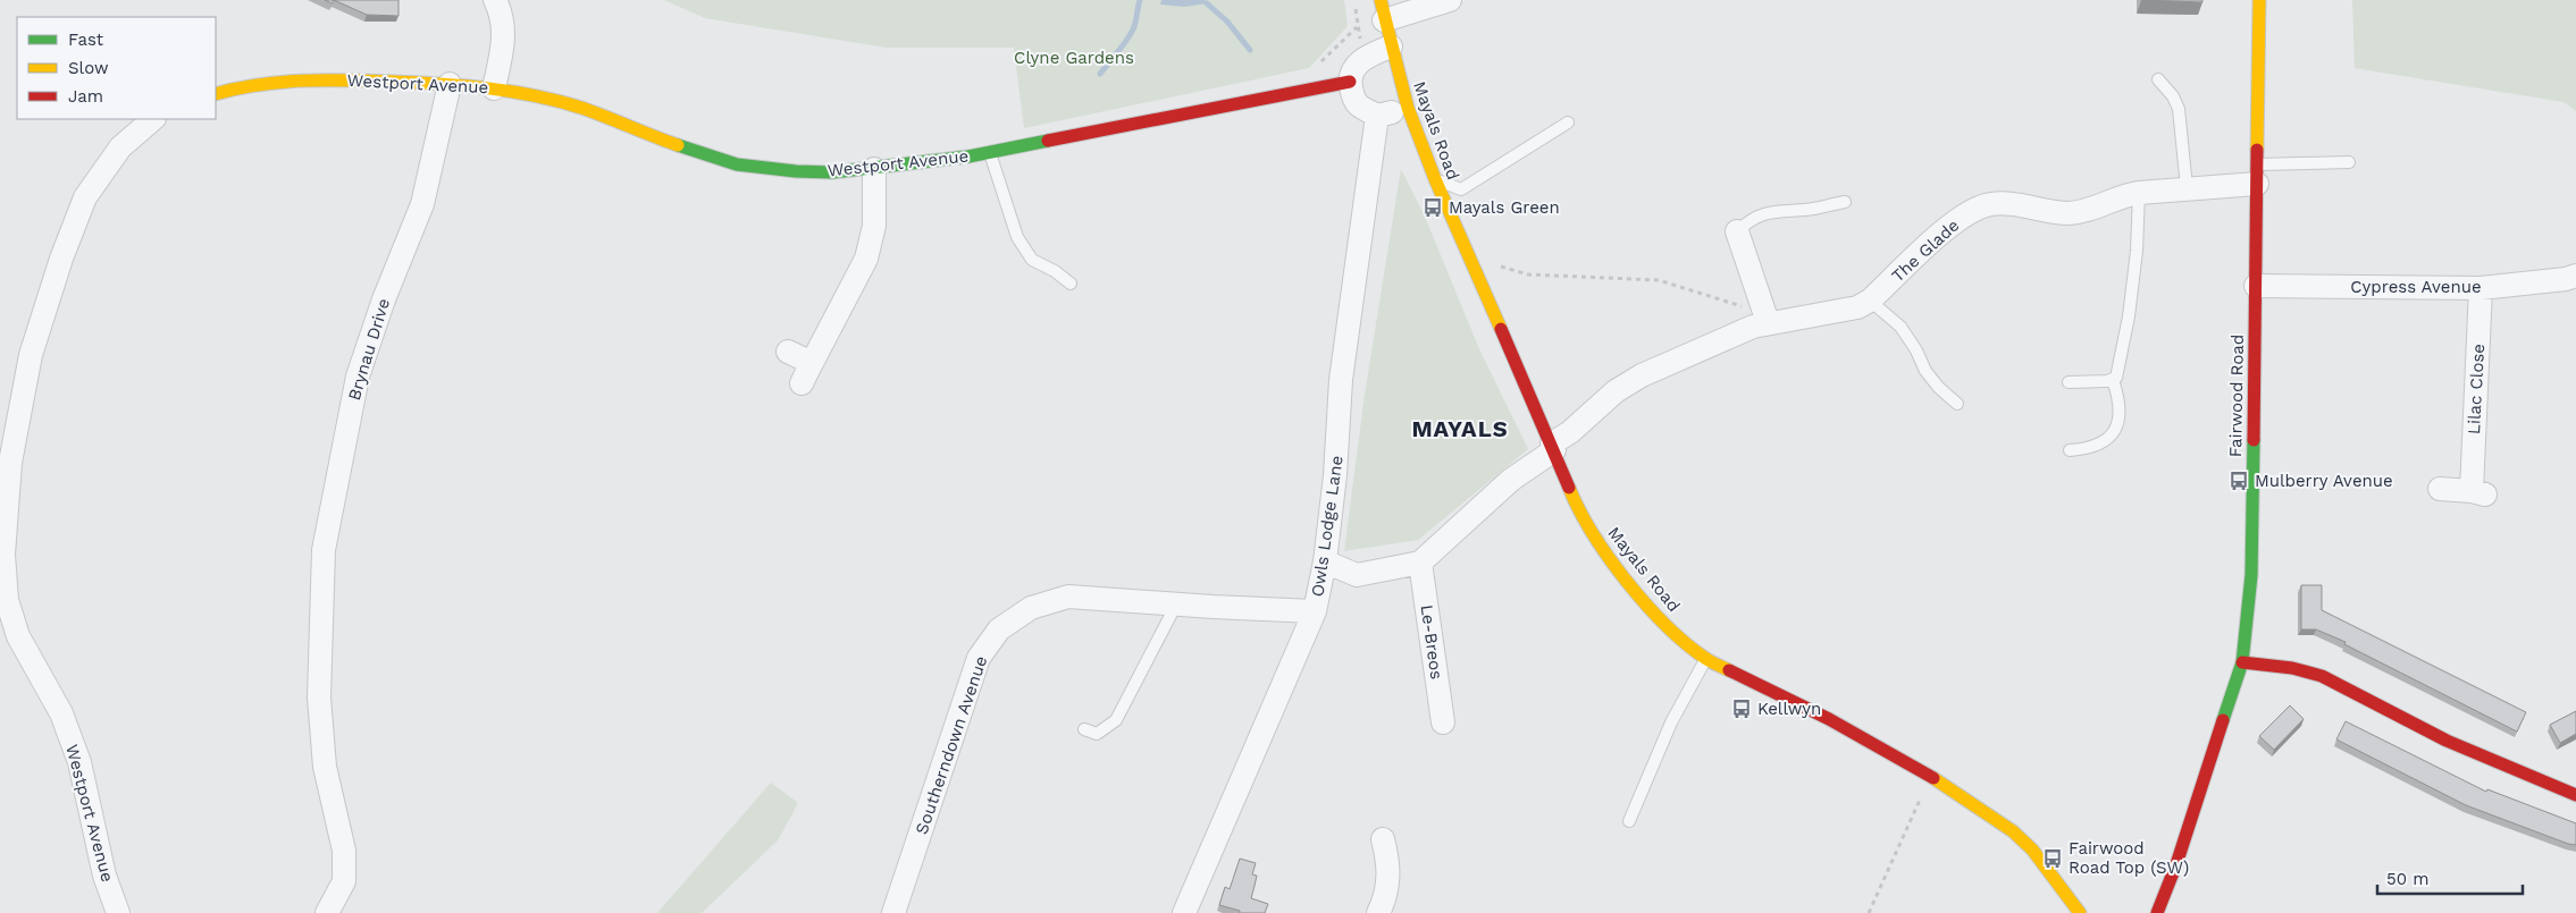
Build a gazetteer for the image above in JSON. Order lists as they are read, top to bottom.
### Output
{
  "streets": {
    "street": [
      "Westport Avenue",
      "Mayals Road",
      "The Glade",
      "Cypress Avenue",
      "Brynau Drive",
      "Lilac Close",
      "Fairwood Road",
      "Owls Lodge Lane",
      "Le-Breos",
      "Southerndown Avenue"
    ]
  },
  "crossings": [
    ["Westport Avenue", "Brynau Drive"],
    ["The Glade", "Fairwood Road"],
    ["Cypress Avenue", "Lilac Close"],
    ["Cypress Avenue", "Fairwood Road"],
    ["Owls Lodge Lane", "Southerndown Avenue"]
  ],
  "districts": ["MAYALS"],
  "parks": ["Clyne Gardens"],
  "places": {
    "bus stop": [
      "Mayals Green",
      "Mulberry Avenue",
      "Kellwyn",
      "Fairwood Road Top (SW)"
    ]
  },
  "legend": ["Fast", "Slow", "Jam"],
  "scale_bar": "50 m"
}
